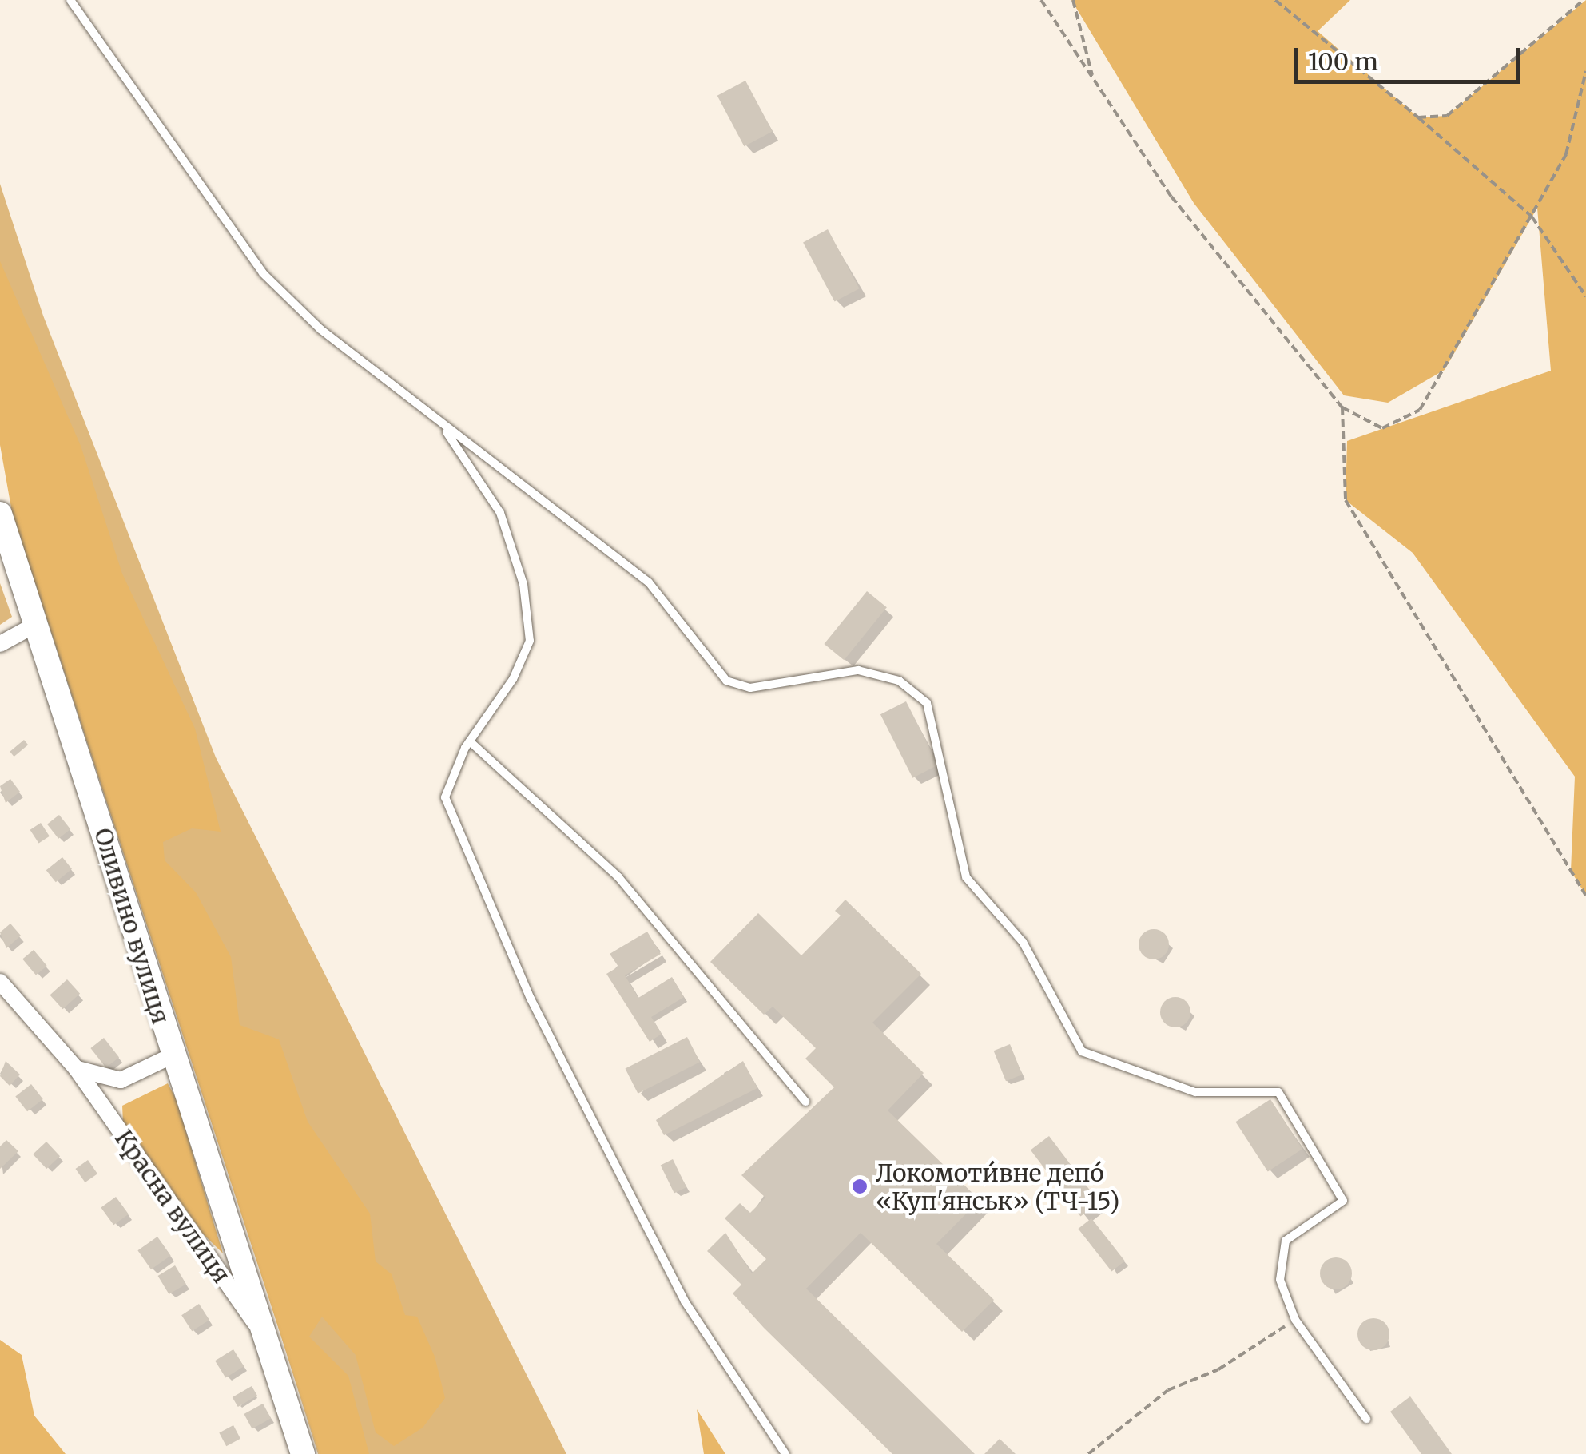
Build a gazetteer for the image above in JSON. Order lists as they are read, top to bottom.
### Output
{
  "streets": {
    "street": ["Оливино вулиця", "Красна вулиця"]
  },
  "crossings": [
    ["Оливино вулиця", "Красна вулиця"]
  ],
  "places": ["Локомоти́вне депо́ «Куп'янськ» (ТЧ-15)"],
  "scale_bar": "100 m"
}
